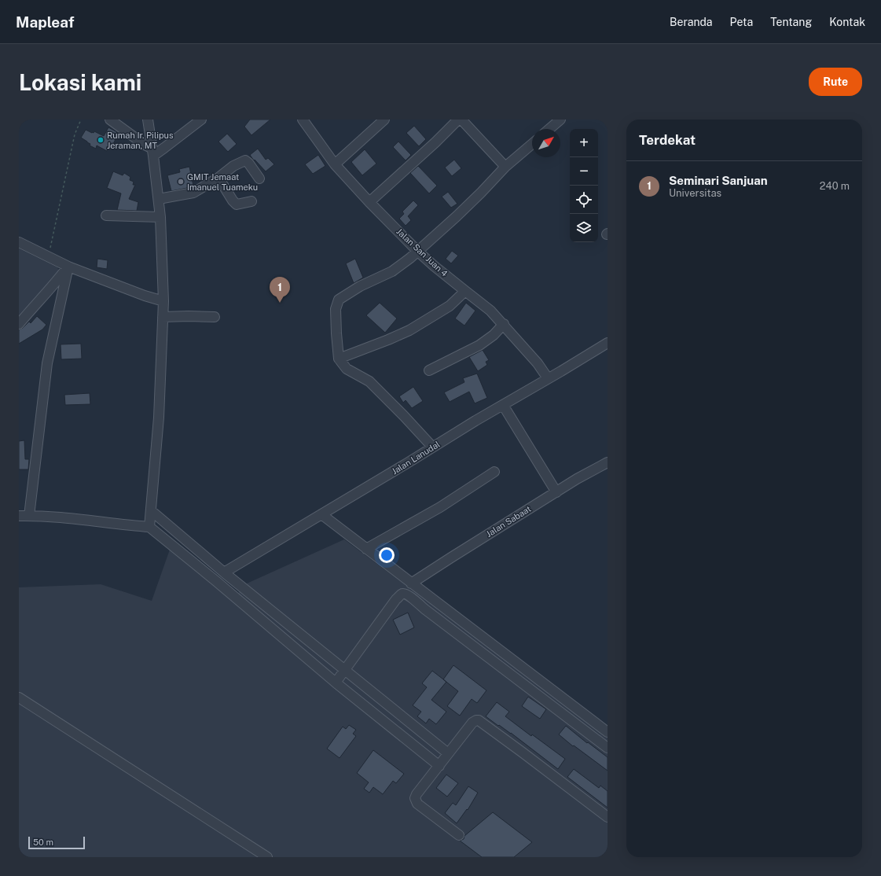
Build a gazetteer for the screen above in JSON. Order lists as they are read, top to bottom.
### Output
{
  "streets": {
    "street": ["Jalan San Juan 4", "Jalan Lanudal", "Jalan Sabaat"]
  },
  "crossings": [
    ["Jalan San Juan 4", "Jalan Lanudal"]
  ],
  "places": ["Rumah Ir. Pilipus Jeraman, MT", "GMIT Jemaat Imanuel Tuameku"],
  "scale_bar": "50 m",
  "north": "top right",
  "page": {
    "header": "Mapleaf",
    "nav": [
      "Beranda",
      "Peta",
      "Tentang",
      "Kontak"
    ],
    "buttons": "Rute",
    "title": "Lokasi kami",
    "heading": "Terdekat",
    "map_buttons": ["+", "−"],
    "list": [
      {
        "mark": "1",
        "name": "Seminari Sanjuan",
        "note": "Universitas",
        "value": "240 m"
      }
    ],
    "pins": "1",
    "scale": "50 m"
  }
}
